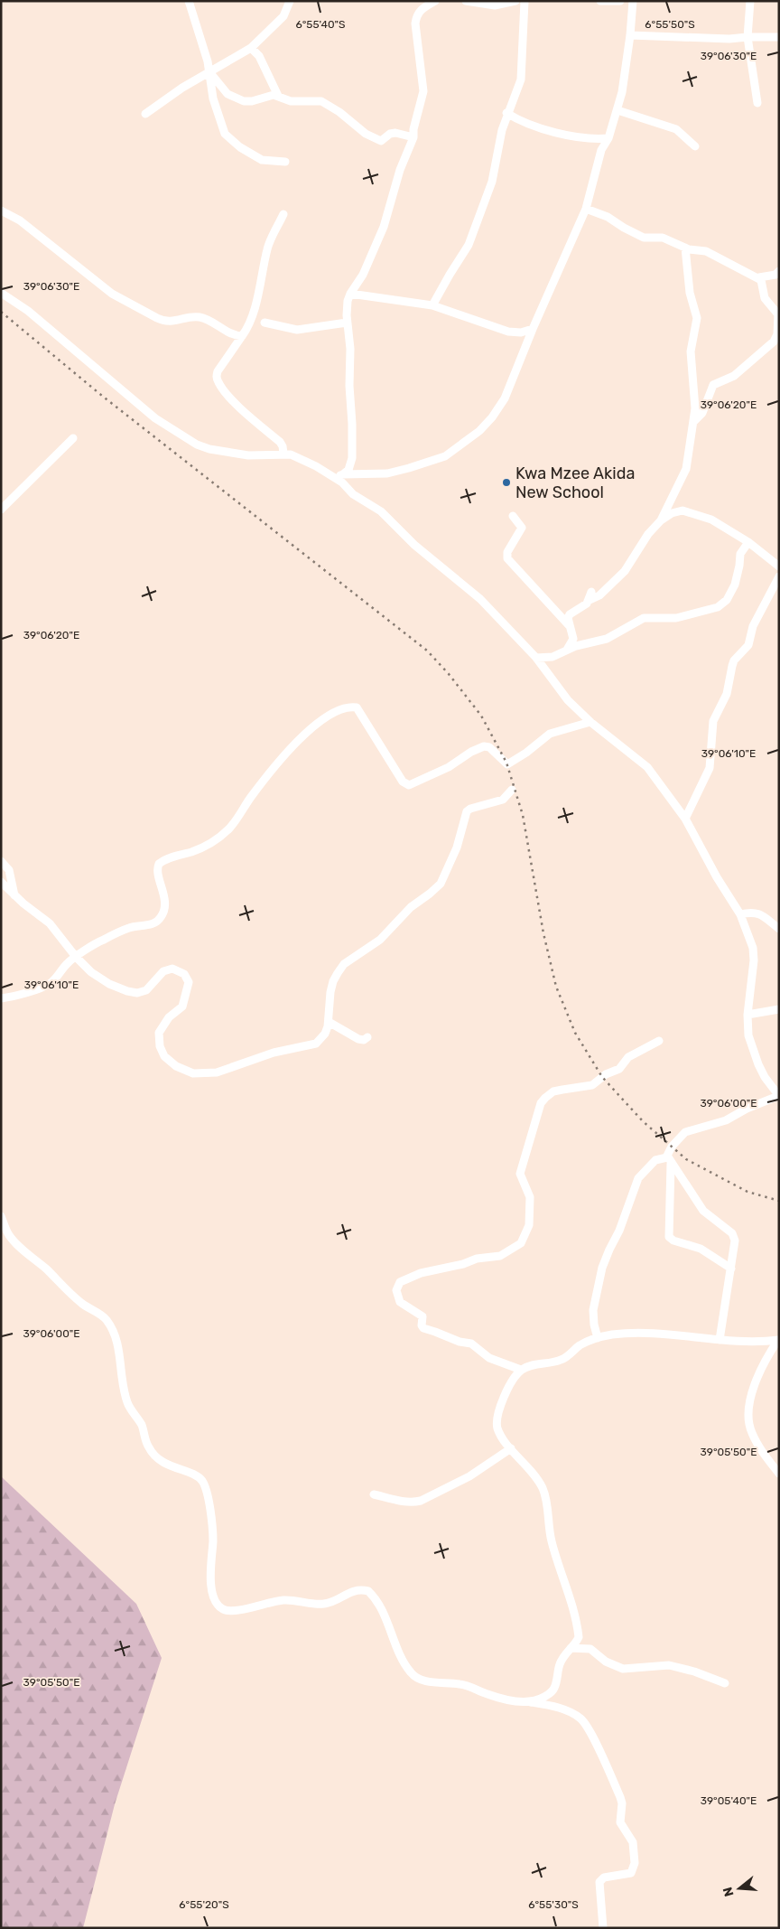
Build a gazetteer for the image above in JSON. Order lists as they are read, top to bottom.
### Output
{
  "places": ["Kwa Mzee Akida New School"],
  "north": "left",
  "coordinates": [
    "6°55'40\"S",
    "6°55'50\"S",
    "39°06'30\"E",
    "39°06'20\"E",
    "39°06'10\"E",
    "39°06'00\"E",
    "39°05'50\"E",
    "39°05'40\"E",
    "6°55'20\"S",
    "6°55'30\"S"
  ]
}
